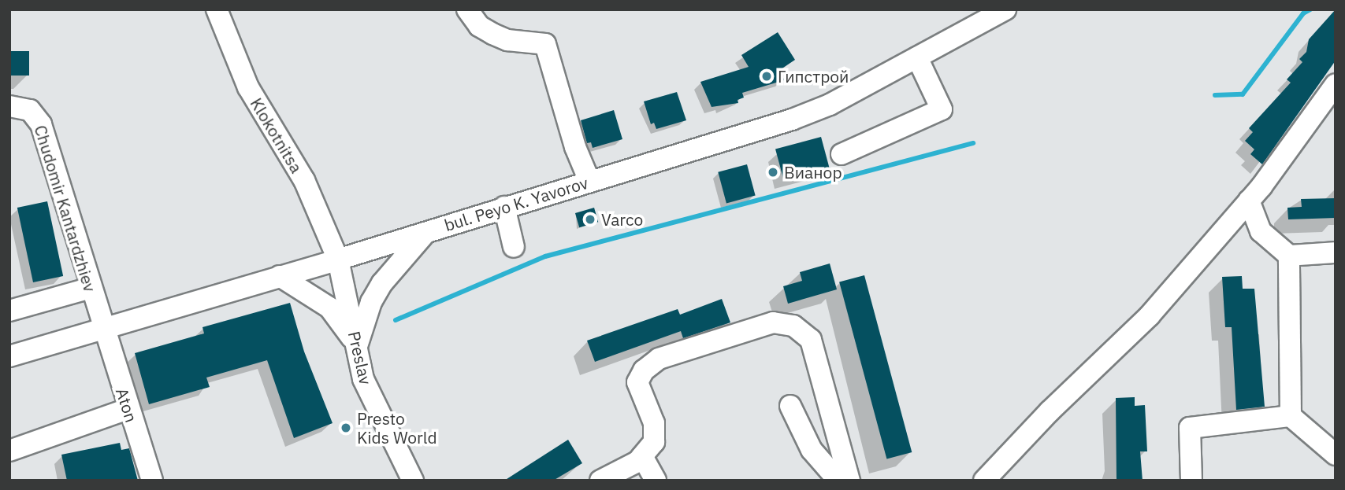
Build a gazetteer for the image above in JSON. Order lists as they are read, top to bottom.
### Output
{
  "streets": {
    "street": [
      "Klokotnitsa",
      "bul. Peyo K. Yavorov",
      "Chudomir Kantardzhiev",
      "Preslav",
      "Aton"
    ]
  },
  "crossings": [
    ["Klokotnitsa", "bul. Peyo K. Yavorov"],
    ["Klokotnitsa", "Preslav"],
    ["bul. Peyo K. Yavorov", "Chudomir Kantardzhiev"],
    ["bul. Peyo K. Yavorov", "Preslav"],
    ["bul. Peyo K. Yavorov", "Aton"],
    ["Chudomir Kantardzhiev", "Aton"]
  ],
  "places": [
    "Гипстрой",
    "Вианор",
    "Varco",
    "Presto Kids World"
  ]
}
